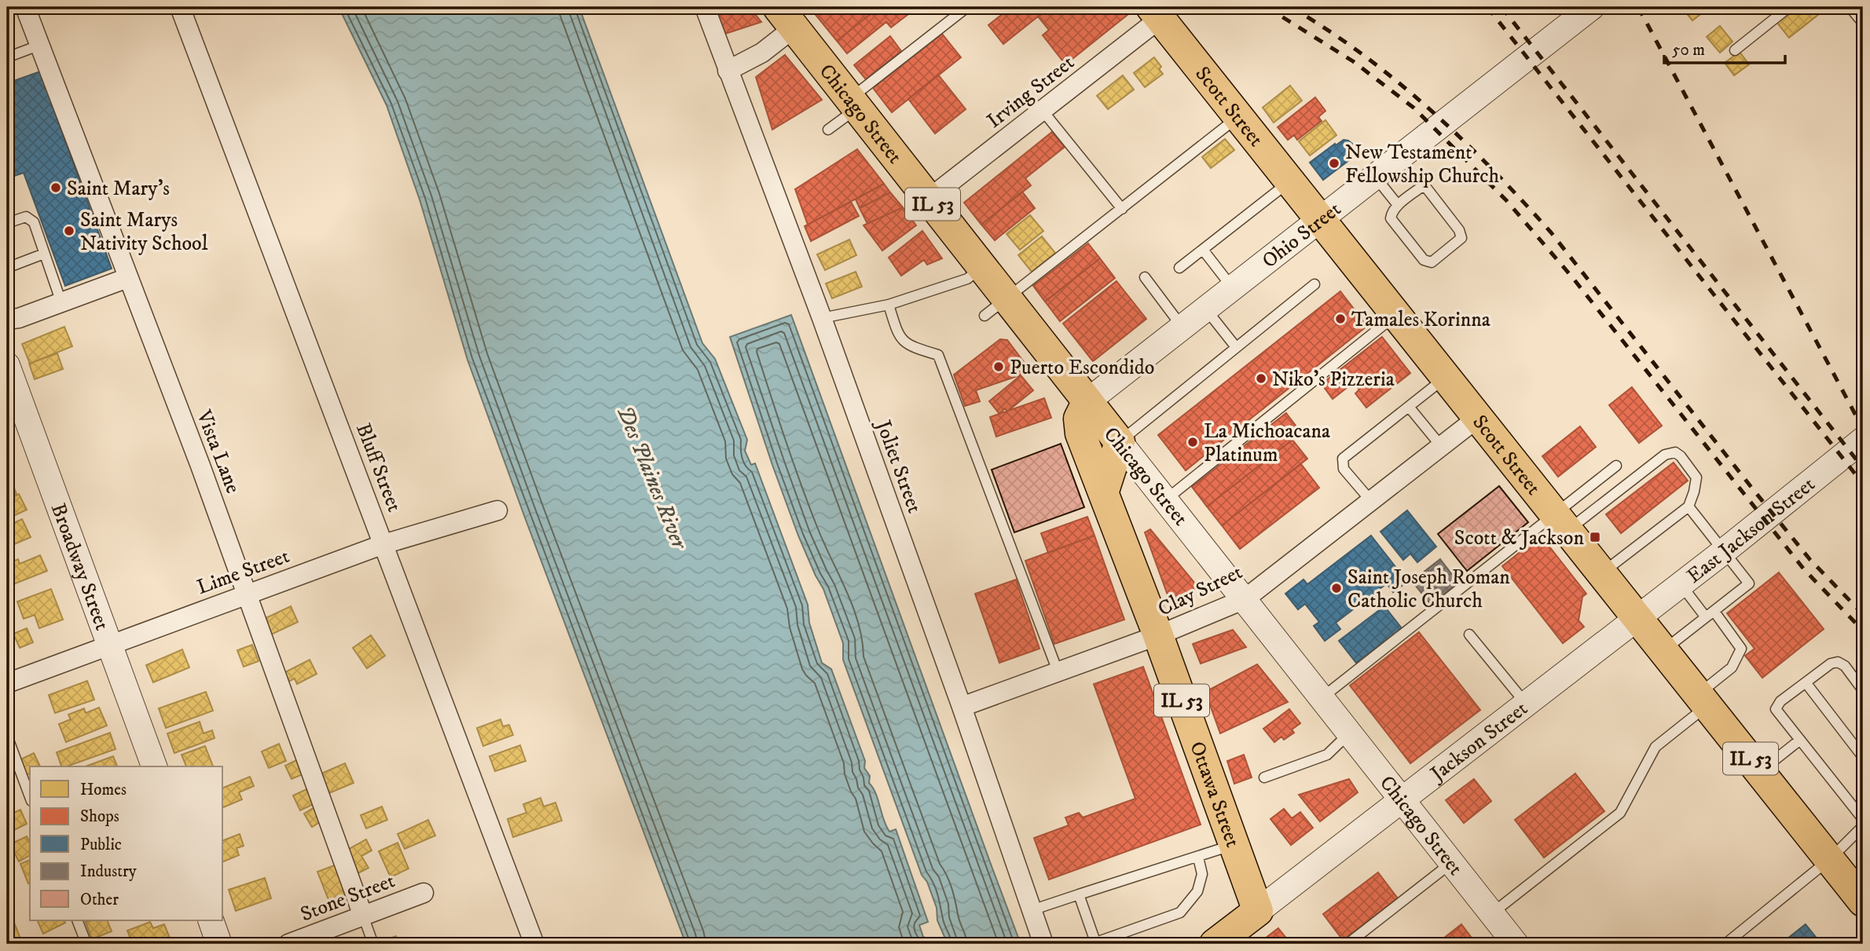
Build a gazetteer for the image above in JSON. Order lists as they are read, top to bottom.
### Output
{
  "streets": {
    "main road": [
      "Scott Street",
      "Chicago Street",
      "IL 53",
      "Jackson Street",
      "Ottawa Street"
    ],
    "street": [
      "Irving Street",
      "Ohio Street",
      "Vista Lane",
      "Joliet Street",
      "Bluff Street",
      "East Jackson Street",
      "Broadway Street",
      "Lime Street",
      "Clay Street",
      "Stone Street"
    ]
  },
  "crossings": [
    ["Irving Street", "Scott Street"],
    ["Irving Street", "Chicago Street"],
    ["Scott Street", "Ohio Street"],
    ["Scott Street", "East Jackson Street"],
    ["Scott Street", "Clay Street"],
    ["Scott Street", "Jackson Street"],
    ["Chicago Street", "Ohio Street"],
    ["Chicago Street", "Clay Street"],
    ["Chicago Street", "Jackson Street"],
    ["Chicago Street", "Ottawa Street"],
    ["Ohio Street", "Ottawa Street"],
    ["Vista Lane", "Lime Street"],
    ["Vista Lane", "Stone Street"],
    ["Joliet Street", "Clay Street"],
    ["Bluff Street", "Lime Street"],
    ["East Jackson Street", "Jackson Street"],
    ["Broadway Street", "Lime Street"],
    ["Clay Street", "Ottawa Street"],
    ["Jackson Street", "Ottawa Street"]
  ],
  "water": ["Des Plaines River"],
  "places": {
    "other": [
      "New Testament Fellowship Church",
      "Saint Mary's",
      "Saint Marys Nativity School",
      "Tamales Korinna",
      "Puerto Escondido",
      "Niko's Pizzeria",
      "La Michoacana Platinum",
      "Saint Joseph Roman Catholic Church"
    ],
    "transit": ["Scott & Jackson"]
  },
  "legend": [
    "Homes",
    "Shops",
    "Public",
    "Industry",
    "Other"
  ],
  "scale_bar": "50 m"
}
